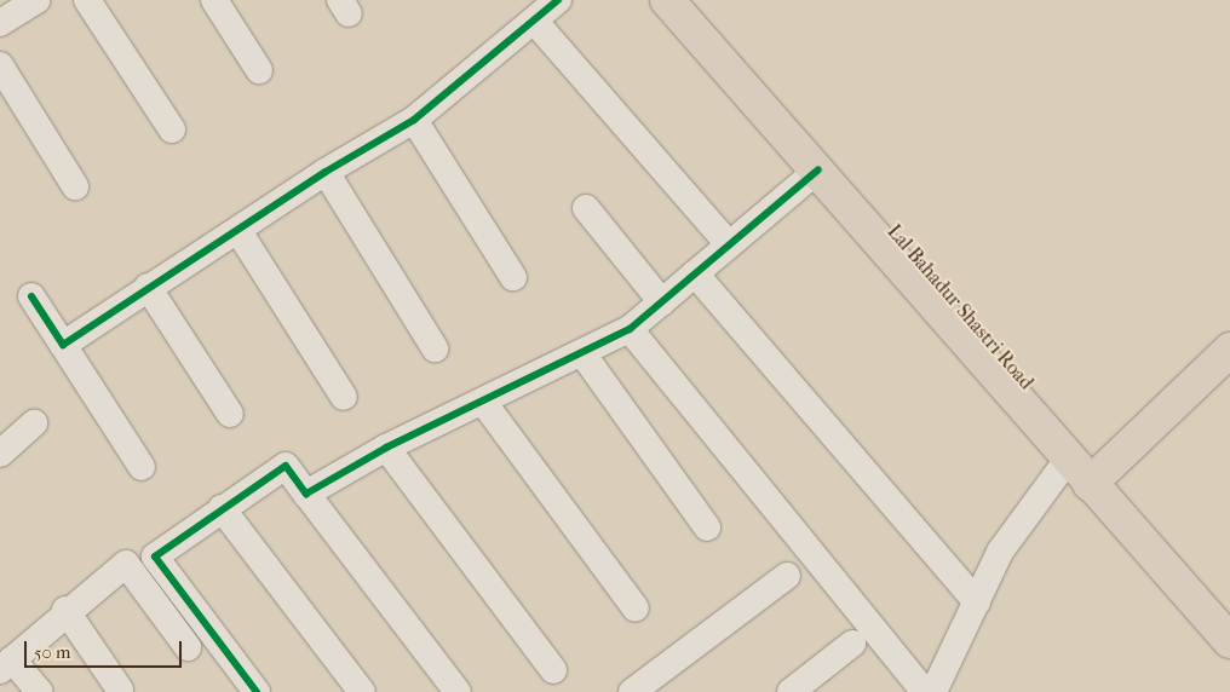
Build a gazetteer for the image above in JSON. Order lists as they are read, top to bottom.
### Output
{
  "streets": {
    "main road": ["Lal Bahadur Shastri Road"]
  },
  "scale_bar": "50 m"
}
